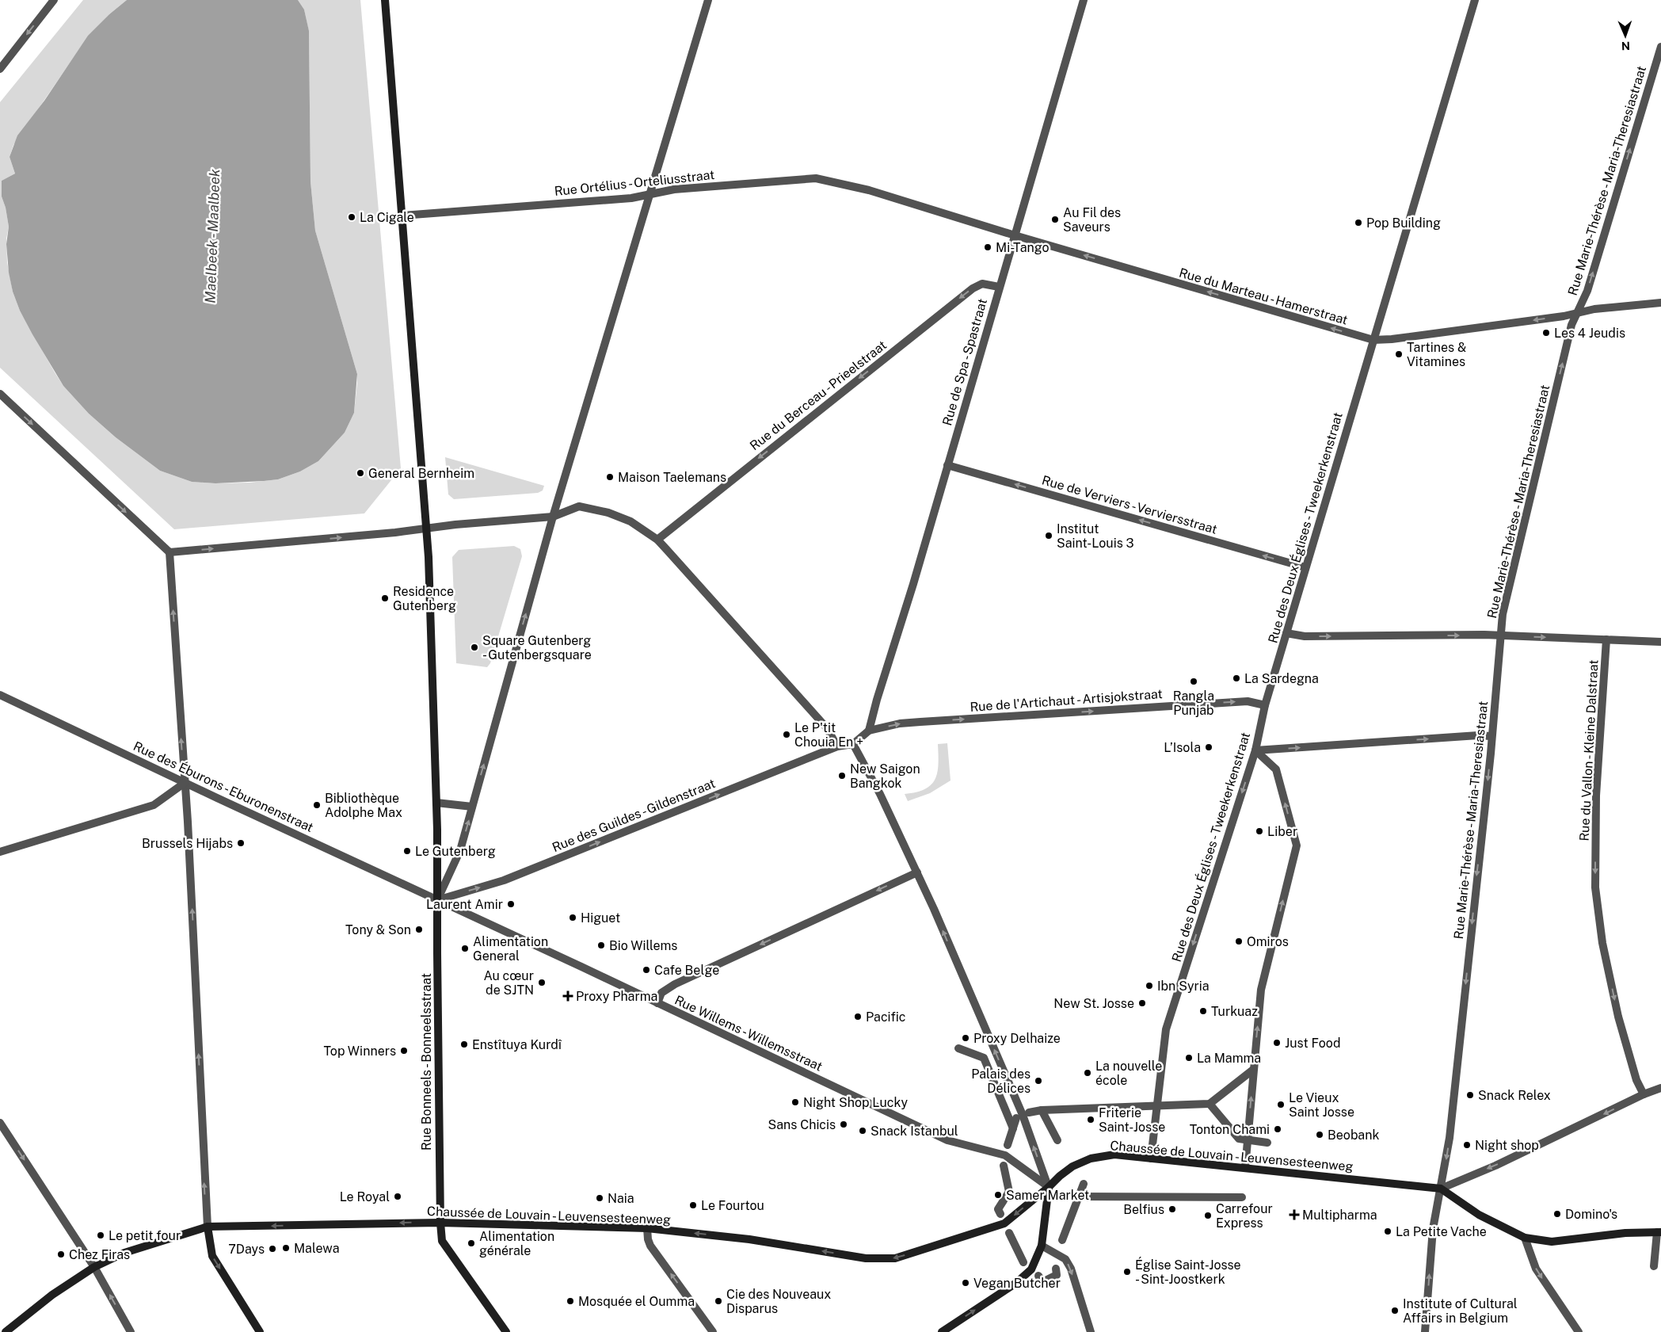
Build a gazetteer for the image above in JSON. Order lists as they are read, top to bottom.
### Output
{
  "streets": {
    "main road": ["Rue Bonneels - Bonneelsstraat", "Chaussée de Louvain - Leuvensesteenweg"],
    "street": [
      "Rue Marie-Thérèse - Maria-Theresiastraat",
      "Rue Ortélius - Orteliusstraat",
      "Rue du Marteau - Hamerstraat",
      "Rue de Spa - Spastraat",
      "Rue du Berceau - Prieelstraat",
      "Rue de Verviers - Verviersstraat",
      "Rue des Deux Églises - Tweekerkenstraat",
      "Rue de l'Artichaut - Artisjokstraat",
      "Rue du Vallon - Kleine Dalstraat",
      "Rue des Éburons - Eburonenstraat",
      "Rue des Guildes - Gildenstraat",
      "Rue Willems - Willemsstraat"
    ]
  },
  "crossings": [
    ["Rue Marie-Thérèse - Maria-Theresiastraat", "Rue du Marteau - Hamerstraat"],
    ["Rue Marie-Thérèse - Maria-Theresiastraat", "Chaussée de Louvain - Leuvensesteenweg"],
    ["Rue Ortélius - Orteliusstraat", "Rue du Marteau - Hamerstraat"],
    ["Rue du Marteau - Hamerstraat", "Rue de Spa - Spastraat"],
    ["Rue du Marteau - Hamerstraat", "Rue des Deux Églises - Tweekerkenstraat"],
    ["Rue de Spa - Spastraat", "Rue du Berceau - Prieelstraat"],
    ["Rue de Spa - Spastraat", "Rue de Verviers - Verviersstraat"],
    ["Rue de Spa - Spastraat", "Rue de l'Artichaut - Artisjokstraat"],
    ["Rue de Verviers - Verviersstraat", "Rue des Deux Églises - Tweekerkenstraat"],
    ["Rue des Deux Églises - Tweekerkenstraat", "Rue de l'Artichaut - Artisjokstraat"],
    ["Rue des Deux Églises - Tweekerkenstraat", "Chaussée de Louvain - Leuvensesteenweg"],
    ["Rue du Vallon - Kleine Dalstraat", "Chaussée de Louvain - Leuvensesteenweg"],
    ["Rue des Éburons - Eburonenstraat", "Rue des Guildes - Gildenstraat"],
    ["Rue des Éburons - Eburonenstraat", "Rue Willems - Willemsstraat"],
    ["Rue des Éburons - Eburonenstraat", "Rue Bonneels - Bonneelsstraat"],
    ["Rue des Guildes - Gildenstraat", "Rue Willems - Willemsstraat"],
    ["Rue des Guildes - Gildenstraat", "Rue Bonneels - Bonneelsstraat"],
    ["Rue Willems - Willemsstraat", "Rue Bonneels - Bonneelsstraat"],
    ["Rue Willems - Willemsstraat", "Chaussée de Louvain - Leuvensesteenweg"],
    ["Rue Bonneels - Bonneelsstraat", "Chaussée de Louvain - Leuvensesteenweg"]
  ],
  "one_way": [
    "Rue du Marteau - Hamerstraat",
    "Rue du Berceau - Prieelstraat",
    "Rue de Verviers - Verviersstraat",
    "Rue de l'Artichaut - Artisjokstraat",
    "Rue du Vallon - Kleine Dalstraat",
    "Rue des Guildes - Gildenstraat",
    "Chaussée de Louvain - Leuvensesteenweg"
  ],
  "water": ["Maelbeek - Maalbeek"],
  "places": {
    "other": [
      "La Cigale",
      "Au Fil des Saveurs",
      "Pop Building",
      "Mi-Tango",
      "Les 4 Jeudis",
      "Tartines & Vitamines",
      "General Bernheim",
      "Maison Taelemans",
      "Institut Saint-Louis 3",
      "Residence Gutenberg",
      "Square Gutenberg - Gutenbergsquare",
      "La Sardegna",
      "Rangla Punjab",
      "Le P'tit Chouia En +",
      "L’Isola",
      "New Saigon Bangkok",
      "Bibliothèque Adolphe Max",
      "Liber",
      "Brussels Hijabs",
      "Le Gutenberg",
      "Laurent Amir",
      "Higuet",
      "Tony & Son",
      "Omiros",
      "Bio Willems",
      "Alimentation General",
      "Cafe Belge",
      "Au cœur de SJTN",
      "Ibn Syria",
      "New St. Josse",
      "Turkuaz",
      "Pacific",
      "Proxy Delhaize",
      "Just Food",
      "Enstîtuya Kurdî",
      "Top Winners",
      "La Mamma",
      "La nouvelle école",
      "Palais des Délices",
      "Snack Relex",
      "Night Shop Lucky",
      "Le Vieux Saint Josse",
      "Friterie Saint-Josse",
      "Sans Chicis",
      "Tonton Chami",
      "Snack Istanbul",
      "Beobank",
      "Night shop",
      "Samer Market",
      "Le Royal",
      "Naia",
      "Le Fourtou",
      "Belfius",
      "Domino's",
      "Carrefour Express",
      "La Petite Vache",
      "Le petit four",
      "Alimentation générale",
      "Malewa",
      "7Days",
      "Chez Firas",
      "Église Saint-Josse - Sint-Joostkerk",
      "Vegan Butcher",
      "Mosquée el Oumma",
      "Cie des Nouveaux Disparus",
      "Institute of Cultural Affairs in Belgium"
    ],
    "health": ["Proxy Pharma", "Multipharma"]
  },
  "north": "bottom"
}
